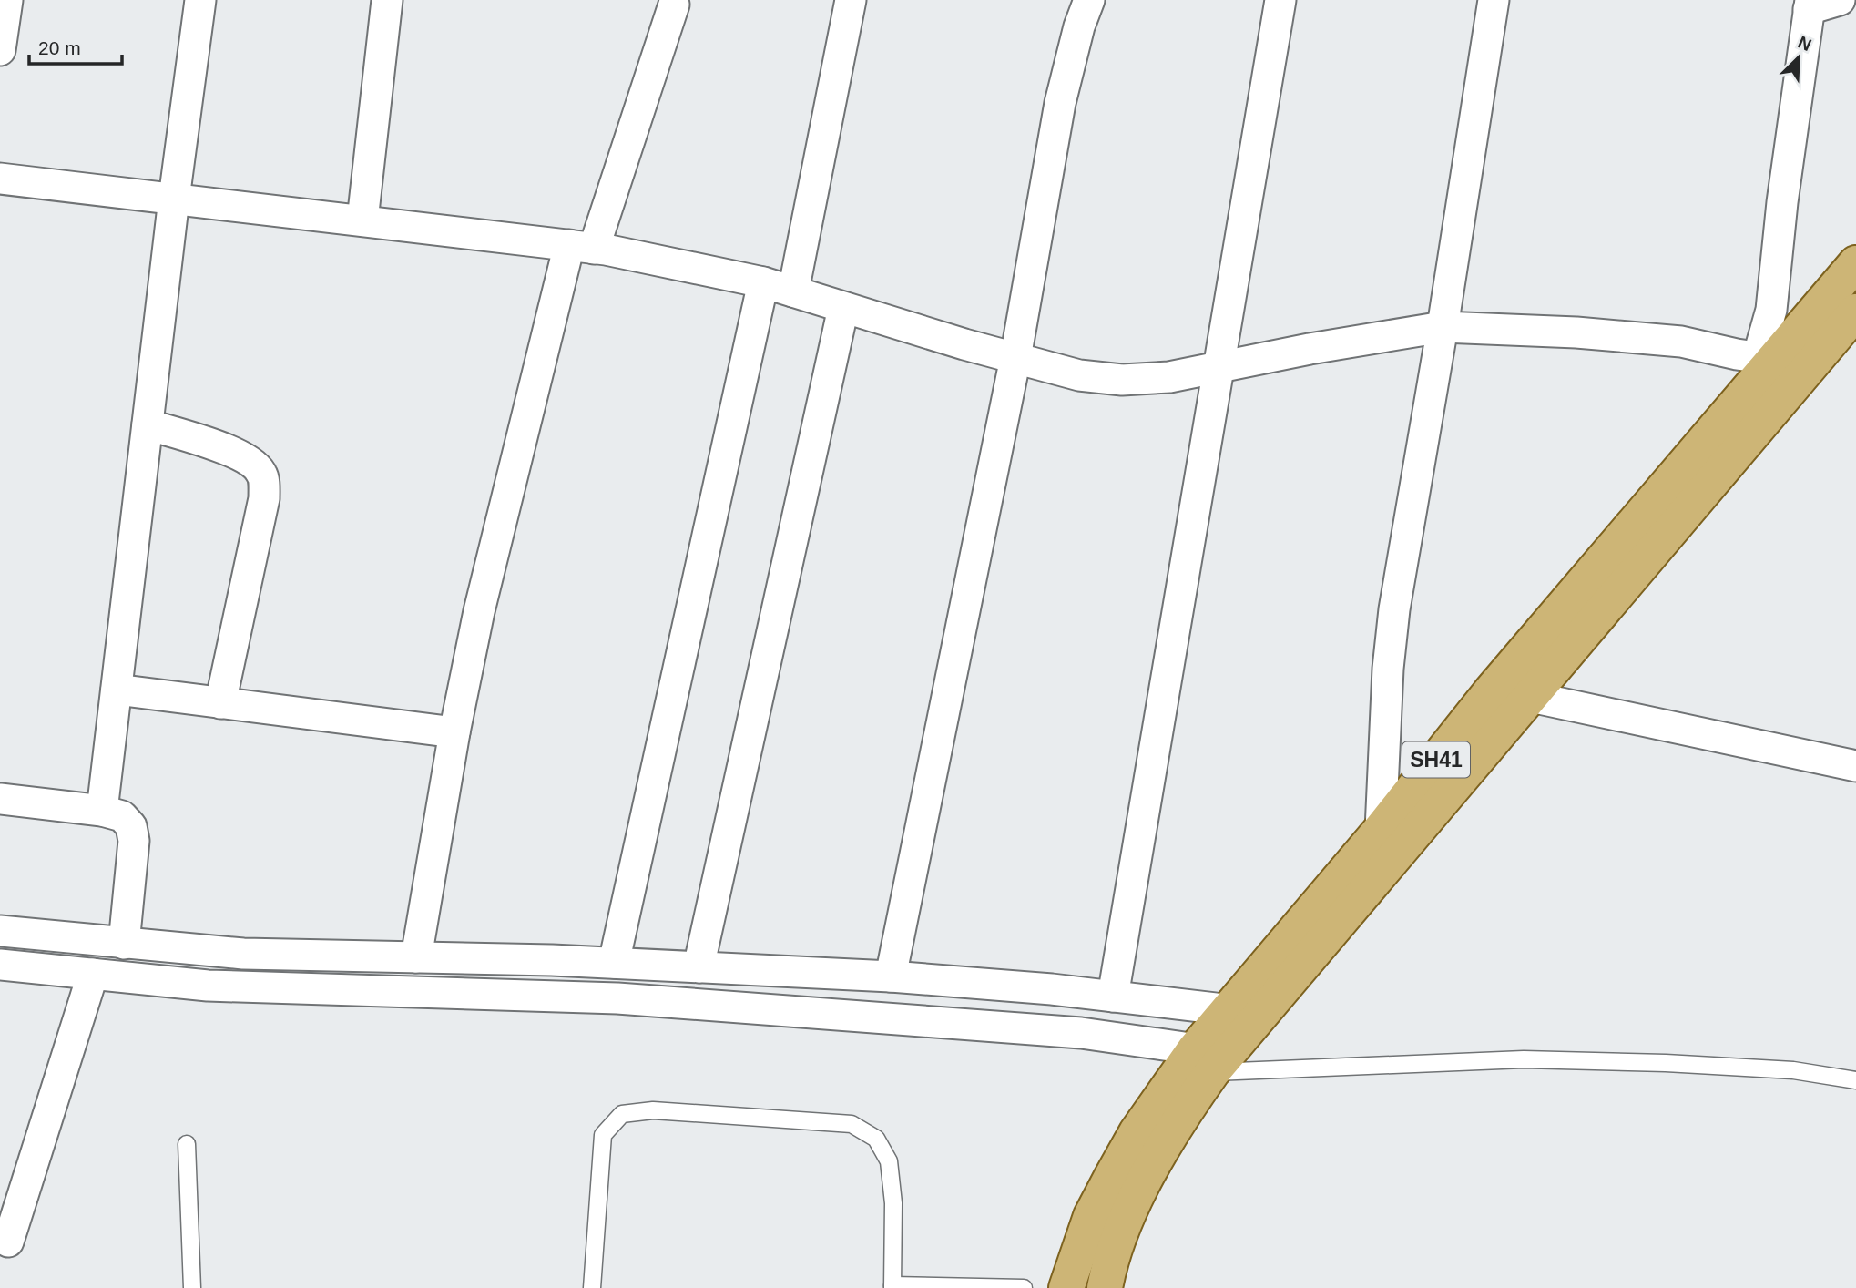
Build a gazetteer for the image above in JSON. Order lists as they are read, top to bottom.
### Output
{
  "streets": {
    "main road": ["SH41"]
  },
  "scale_bar": "20 m",
  "north": "top right"
}
